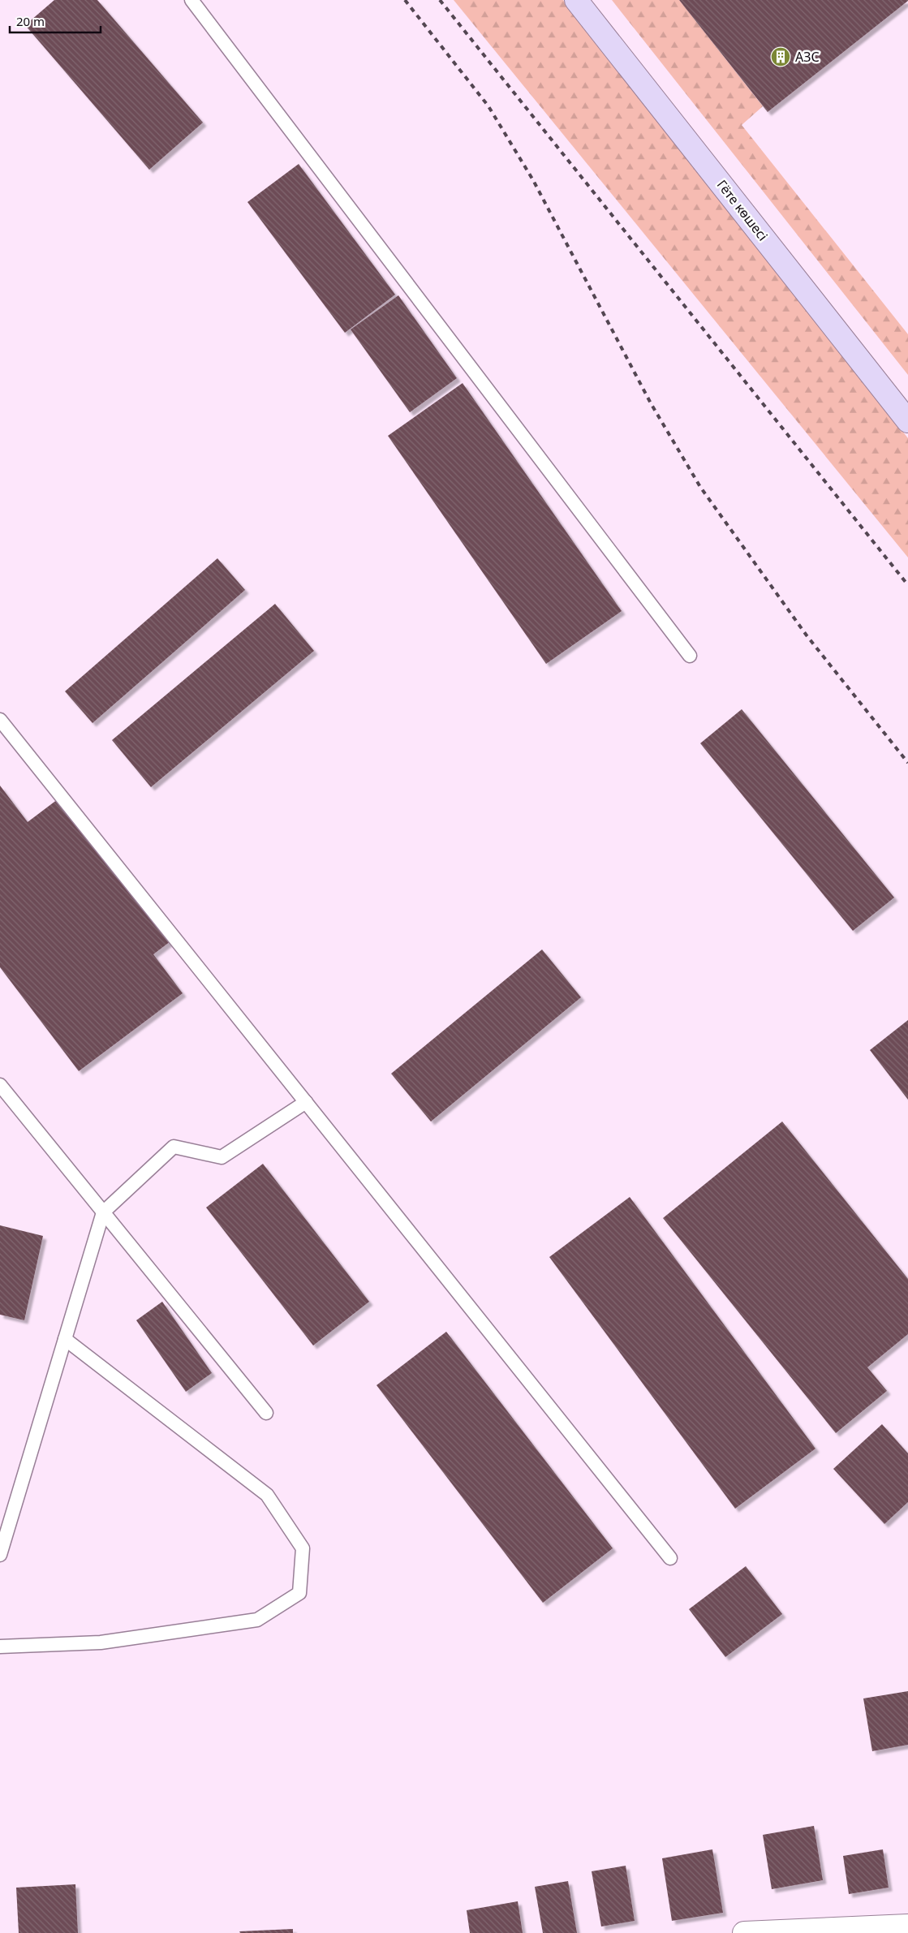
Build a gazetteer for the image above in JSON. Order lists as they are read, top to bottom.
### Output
{
  "streets": {
    "main road": ["Гёте көшесі"]
  },
  "places": {
    "building": ["АЗС"]
  },
  "scale_bar": "20 m"
}
